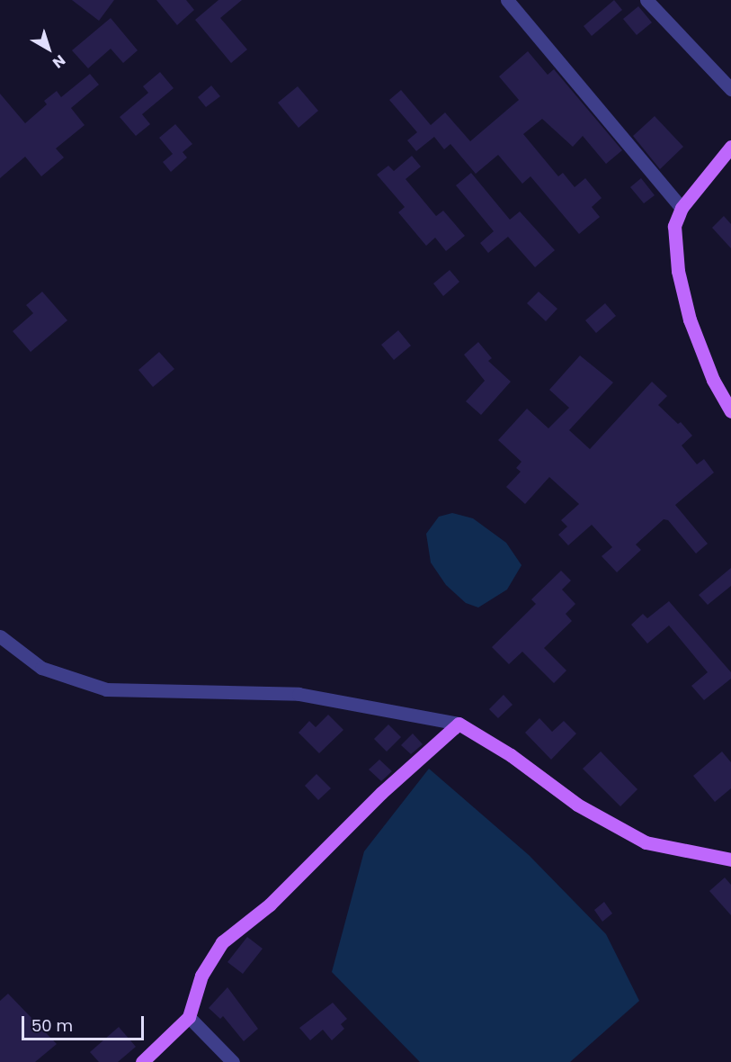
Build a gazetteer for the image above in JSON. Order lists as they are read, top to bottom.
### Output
{
  "scale_bar": "50 m",
  "north": "bottom right"
}
